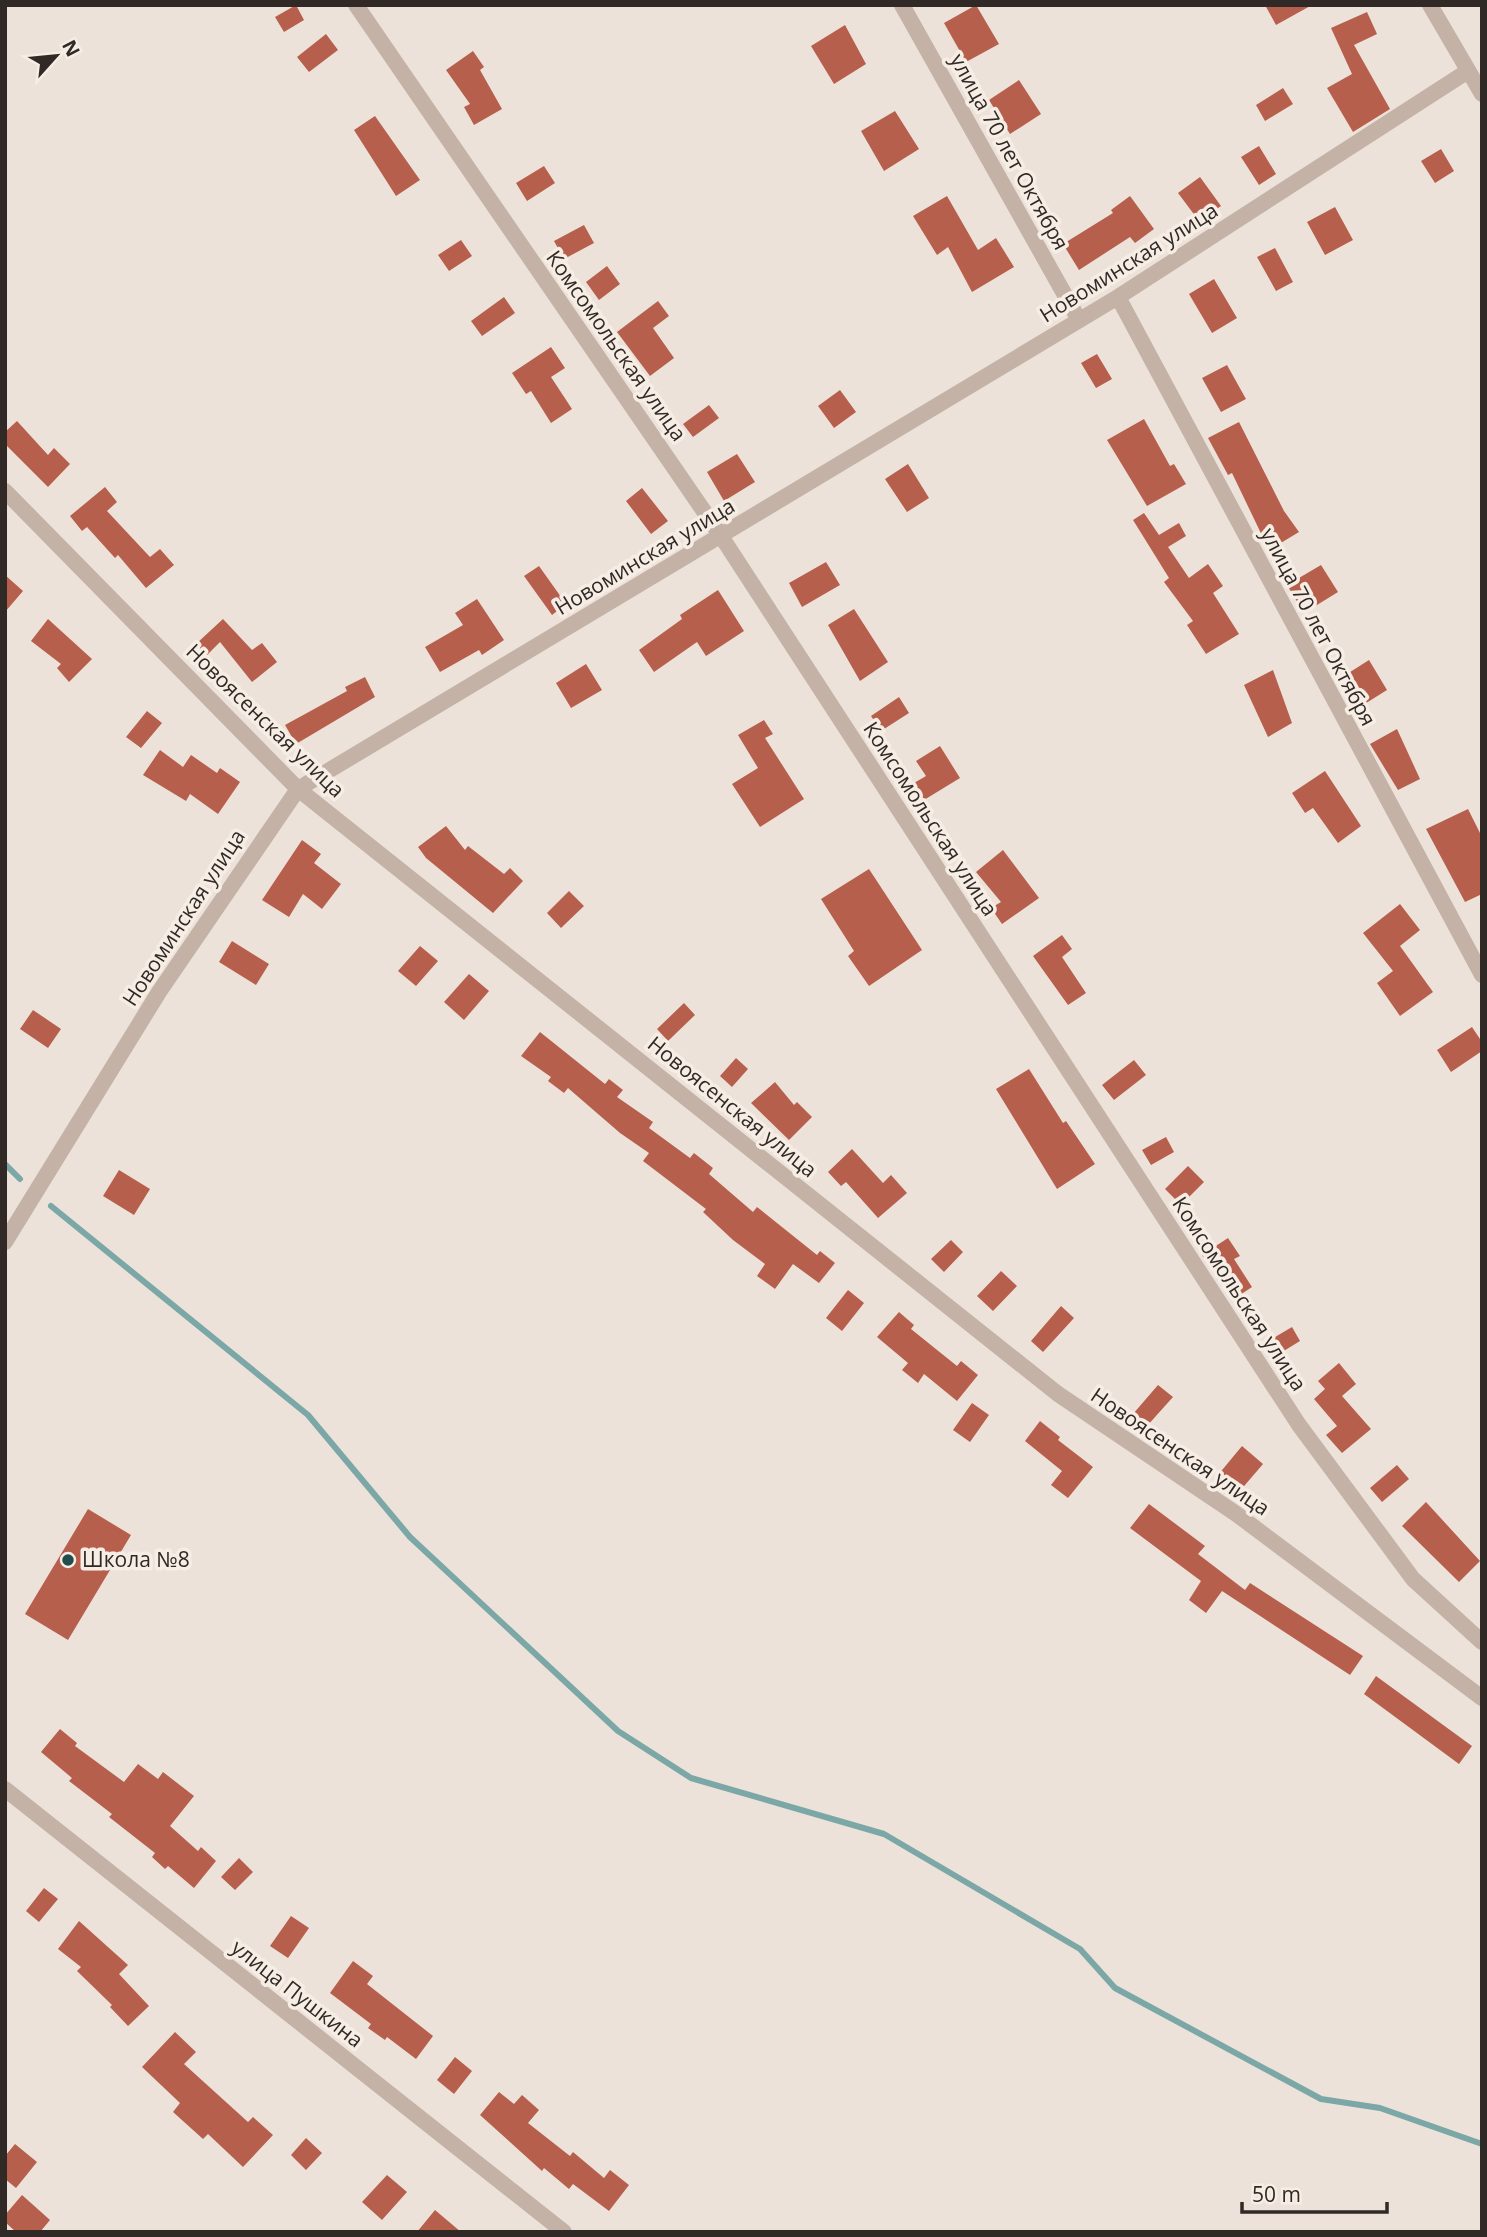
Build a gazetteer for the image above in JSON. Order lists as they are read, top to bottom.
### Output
{
  "streets": {
    "street": [
      "улица 70 лет Октября",
      "Новоминская улица",
      "Комсомольская улица",
      "Новоясенская улица",
      "улица Пушкина"
    ]
  },
  "crossings": [
    ["улица 70 лет Октября", "Новоминская улица"],
    ["Новоминская улица", "Комсомольская улица"],
    ["Новоминская улица", "Новоясенская улица"]
  ],
  "places": ["Школа №8"],
  "scale_bar": "50 m",
  "north": "top right"
}
